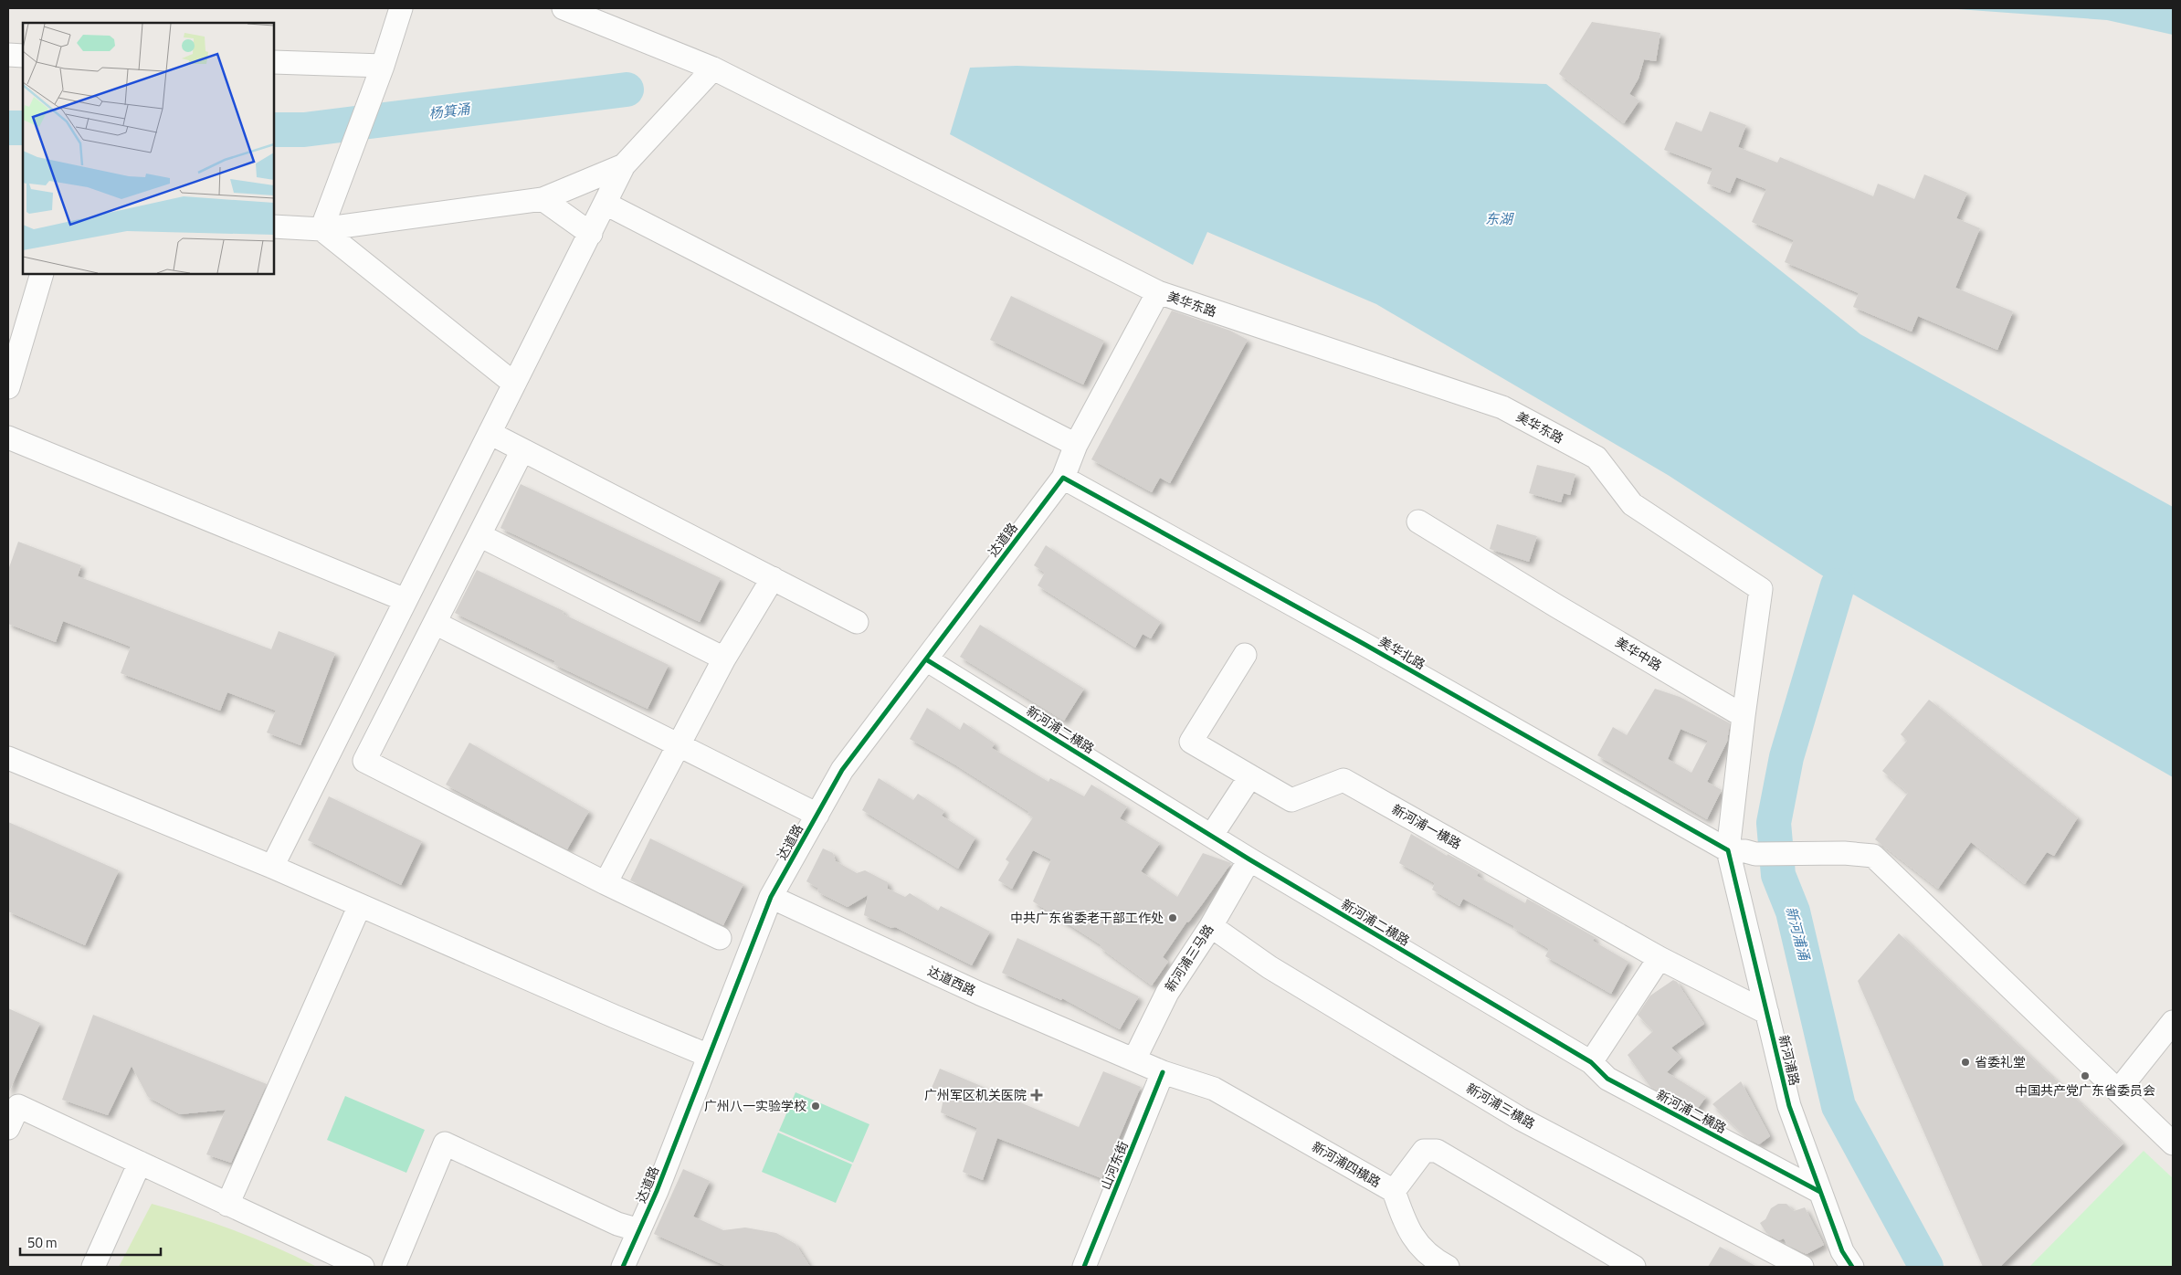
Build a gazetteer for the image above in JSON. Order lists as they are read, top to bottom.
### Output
{
  "streets": {
    "street": [
      "美华东路",
      "达道路",
      "美华北路",
      "美华中路",
      "新河浦二横路",
      "新河浦一横路",
      "新河浦三马路",
      "达道西路",
      "新河浦路",
      "新河浦三横路",
      "新河浦四横路",
      "山河东街"
    ]
  },
  "crossings": [
    ["美华东路", "达道路"],
    ["美华东路", "美华中路"],
    ["达道路", "美华北路"],
    ["达道路", "新河浦二横路"],
    ["达道路", "达道西路"],
    ["美华北路", "新河浦路"],
    ["新河浦二横路", "新河浦三马路"],
    ["新河浦二横路", "新河浦路"],
    ["新河浦三马路", "达道西路"],
    ["新河浦三马路", "新河浦三横路"],
    ["新河浦三马路", "新河浦四横路"],
    ["达道西路", "新河浦四横路"],
    ["新河浦四横路", "山河东街"]
  ],
  "water": ["杨箕涌", "东湖", "新河浦涌"],
  "places": {
    "other": [
      "中共广东省委老干部工作处",
      "省委礼堂",
      "中国共产党广东省委员会",
      "广州八一实验学校"
    ],
    "health": ["广州军区机关医院"]
  },
  "scale_bar": "50 m"
}
